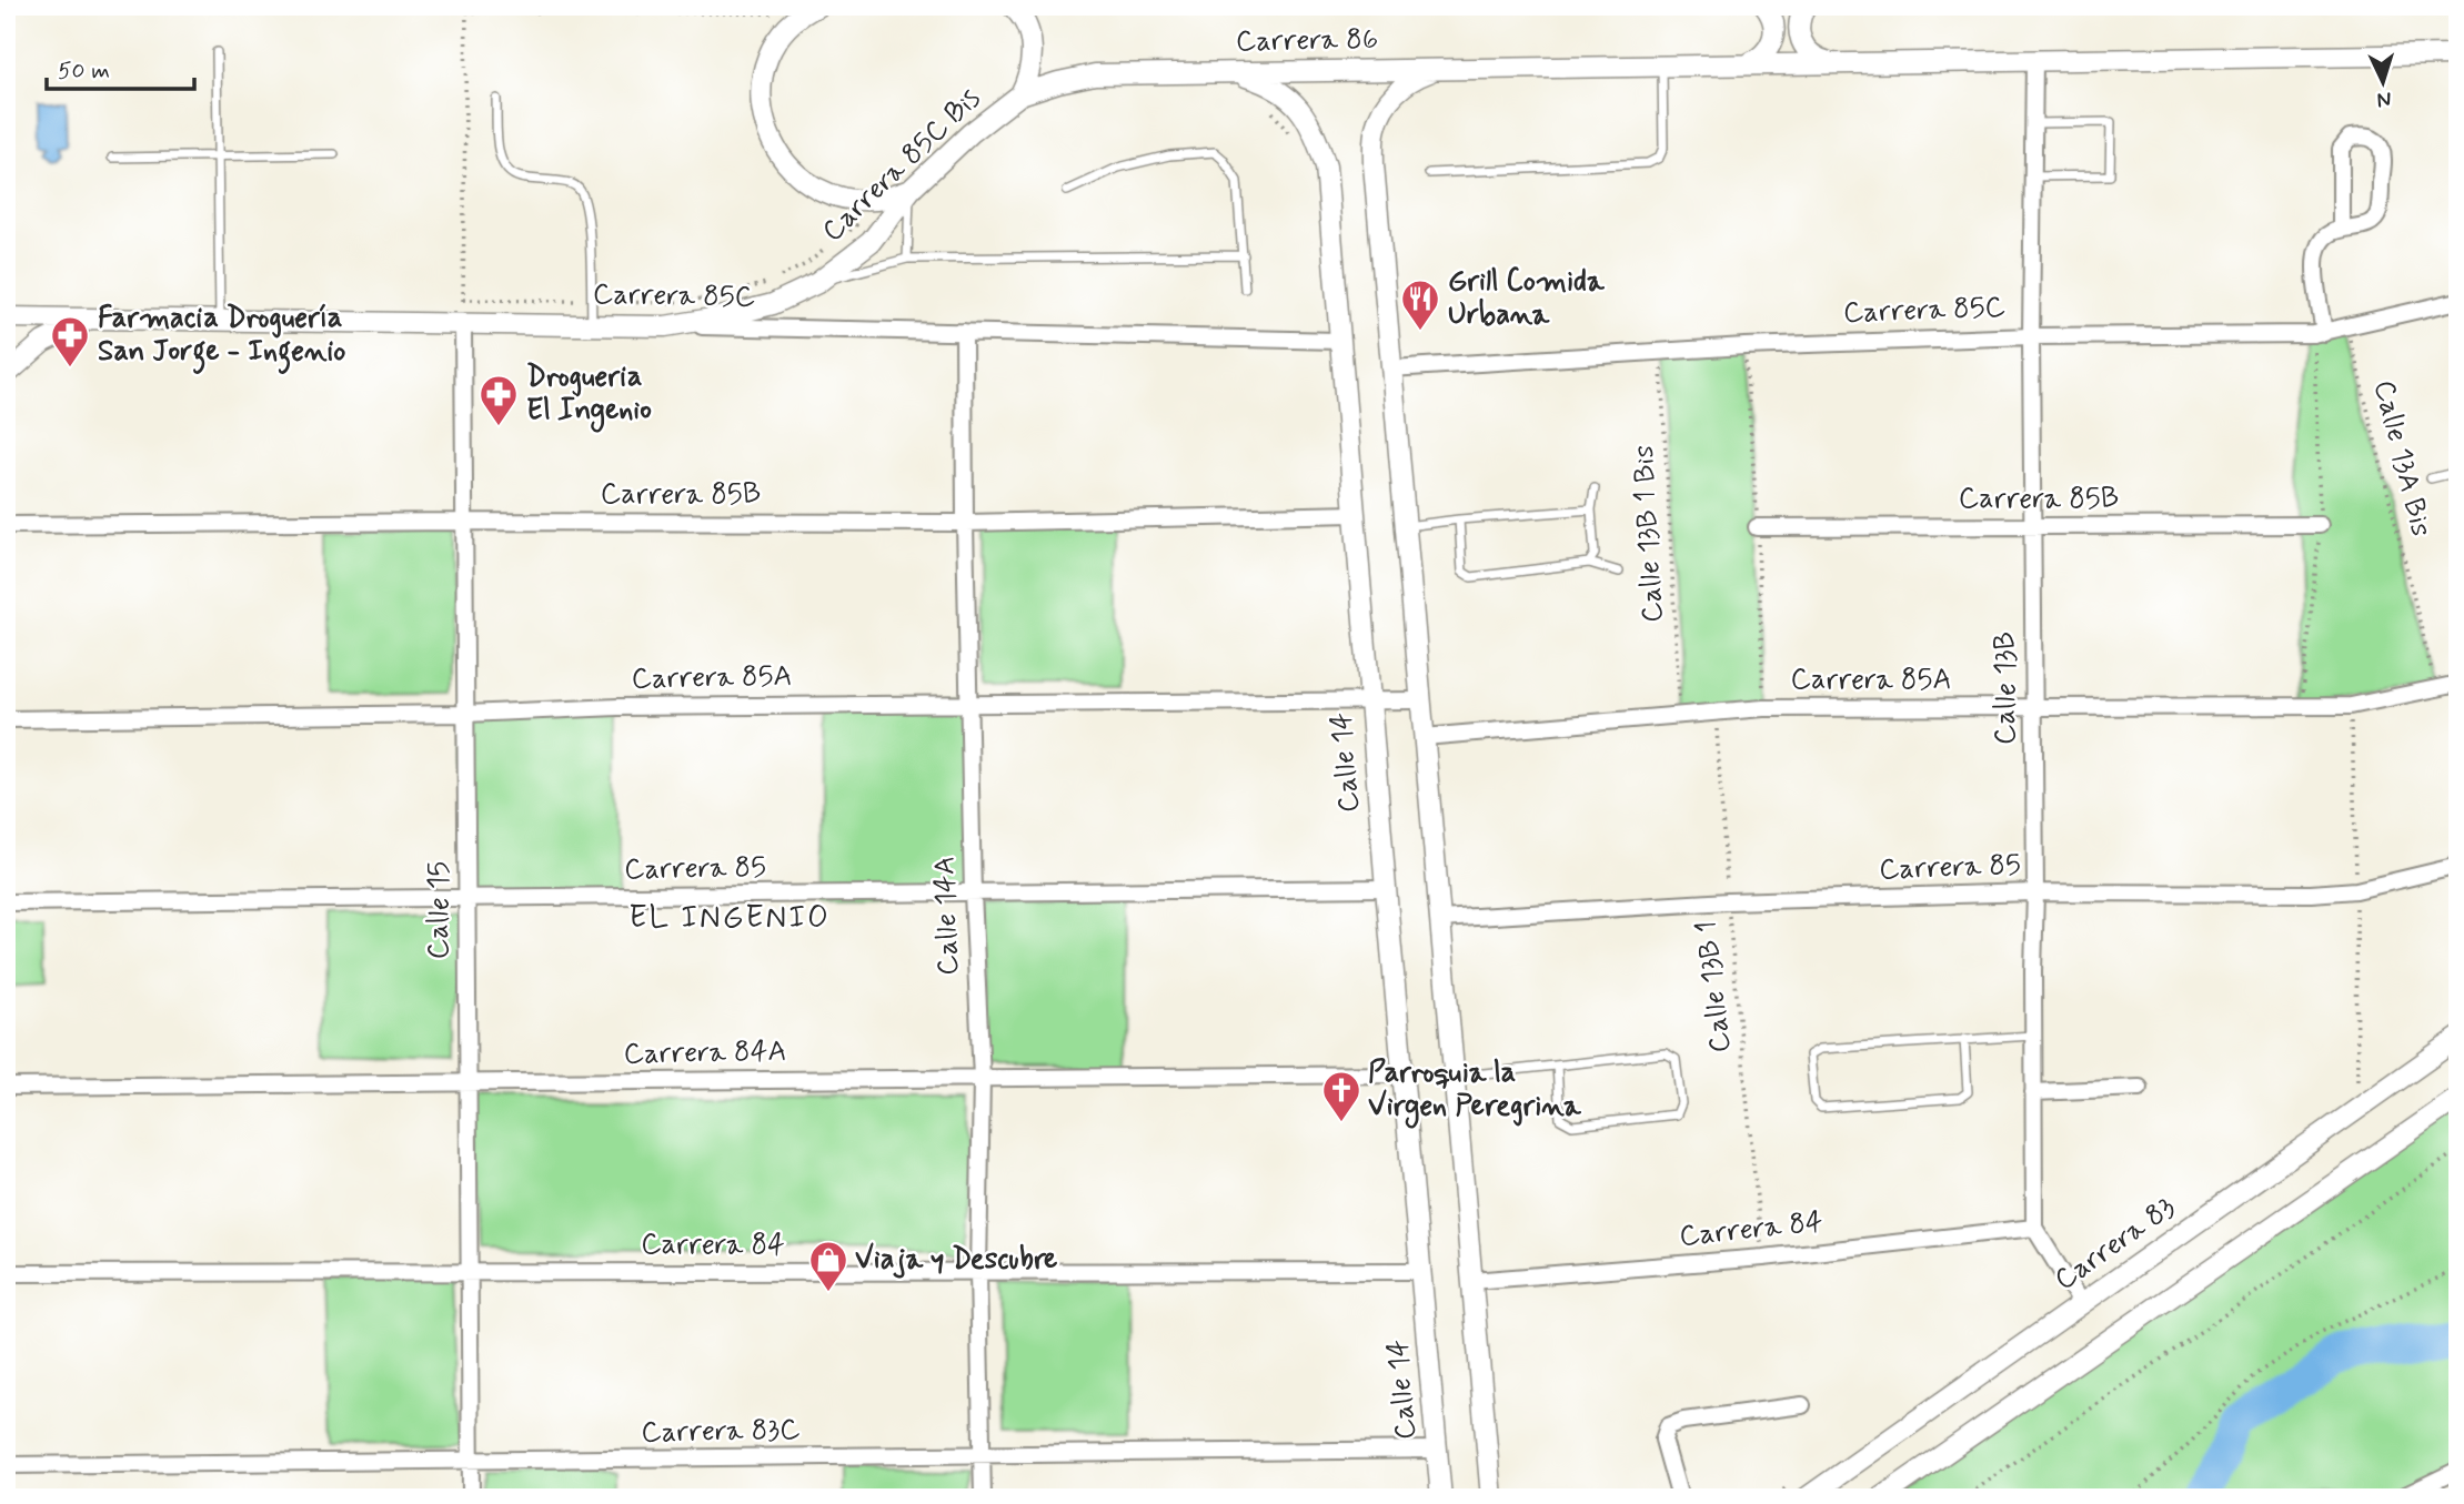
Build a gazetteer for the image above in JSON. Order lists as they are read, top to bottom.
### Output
{
  "streets": {
    "street": [
      "Carrera 86",
      "Carrera 85C Bis",
      "Carrera 85C",
      "Carrera 85B",
      "Carrera 85A",
      "Calle 13B",
      "Calle 14",
      "Carrera 85",
      "Calle 15",
      "Calle 14A",
      "Carrera 84A",
      "Carrera 84",
      "Carrera 83",
      "Carrera 83C"
    ],
    "path": ["Calle 13A Bis", "Calle 13B 1 Bis", "Calle 13B 1"]
  },
  "crossings": [
    ["Carrera 86", "Carrera 85C Bis"],
    ["Carrera 86", "Calle 13B"],
    ["Carrera 86", "Calle 14"],
    ["Carrera 85C Bis", "Carrera 85C"],
    ["Carrera 85C", "Calle 13A Bis"],
    ["Carrera 85C", "Calle 13B 1 Bis"],
    ["Carrera 85C", "Calle 13B"],
    ["Carrera 85C", "Calle 14"],
    ["Carrera 85C", "Calle 15"],
    ["Carrera 85C", "Calle 14A"],
    ["Calle 13A Bis", "Carrera 85A"],
    ["Carrera 85B", "Calle 13B"],
    ["Carrera 85B", "Calle 14"],
    ["Carrera 85B", "Calle 15"],
    ["Carrera 85B", "Calle 14A"],
    ["Calle 13B 1 Bis", "Carrera 85A"],
    ["Carrera 85A", "Calle 13B"],
    ["Carrera 85A", "Calle 14"],
    ["Carrera 85A", "Calle 15"],
    ["Carrera 85A", "Calle 14A"],
    ["Carrera 85A", "Calle 13B 1"],
    ["Calle 13B", "Carrera 85"],
    ["Calle 13B", "Carrera 84"],
    ["Calle 14", "Carrera 85"],
    ["Calle 14", "Carrera 84A"],
    ["Calle 14", "Carrera 84"],
    ["Calle 14", "Carrera 83C"],
    ["Carrera 85", "Calle 15"],
    ["Carrera 85", "Calle 14A"],
    ["Carrera 85", "Calle 13B 1"],
    ["Calle 15", "Carrera 84A"],
    ["Calle 15", "Carrera 84"],
    ["Calle 15", "Carrera 83C"],
    ["Calle 14A", "Carrera 84A"],
    ["Calle 14A", "Carrera 84"],
    ["Calle 14A", "Carrera 83C"],
    ["Calle 13B 1", "Carrera 84"]
  ],
  "districts": ["EL INGENIO"],
  "places": {
    "restaurant": ["Grill Comida Urbana"],
    "pharmacy": ["Farmacia Droguería San Jorge - Ingenio", "Drogueria El Ingenio"],
    "church": ["Parroquia la Virgen Peregrina"],
    "shop": ["Viaja y Descubre"]
  },
  "scale_bar": "50 m",
  "north": "bottom"
}
